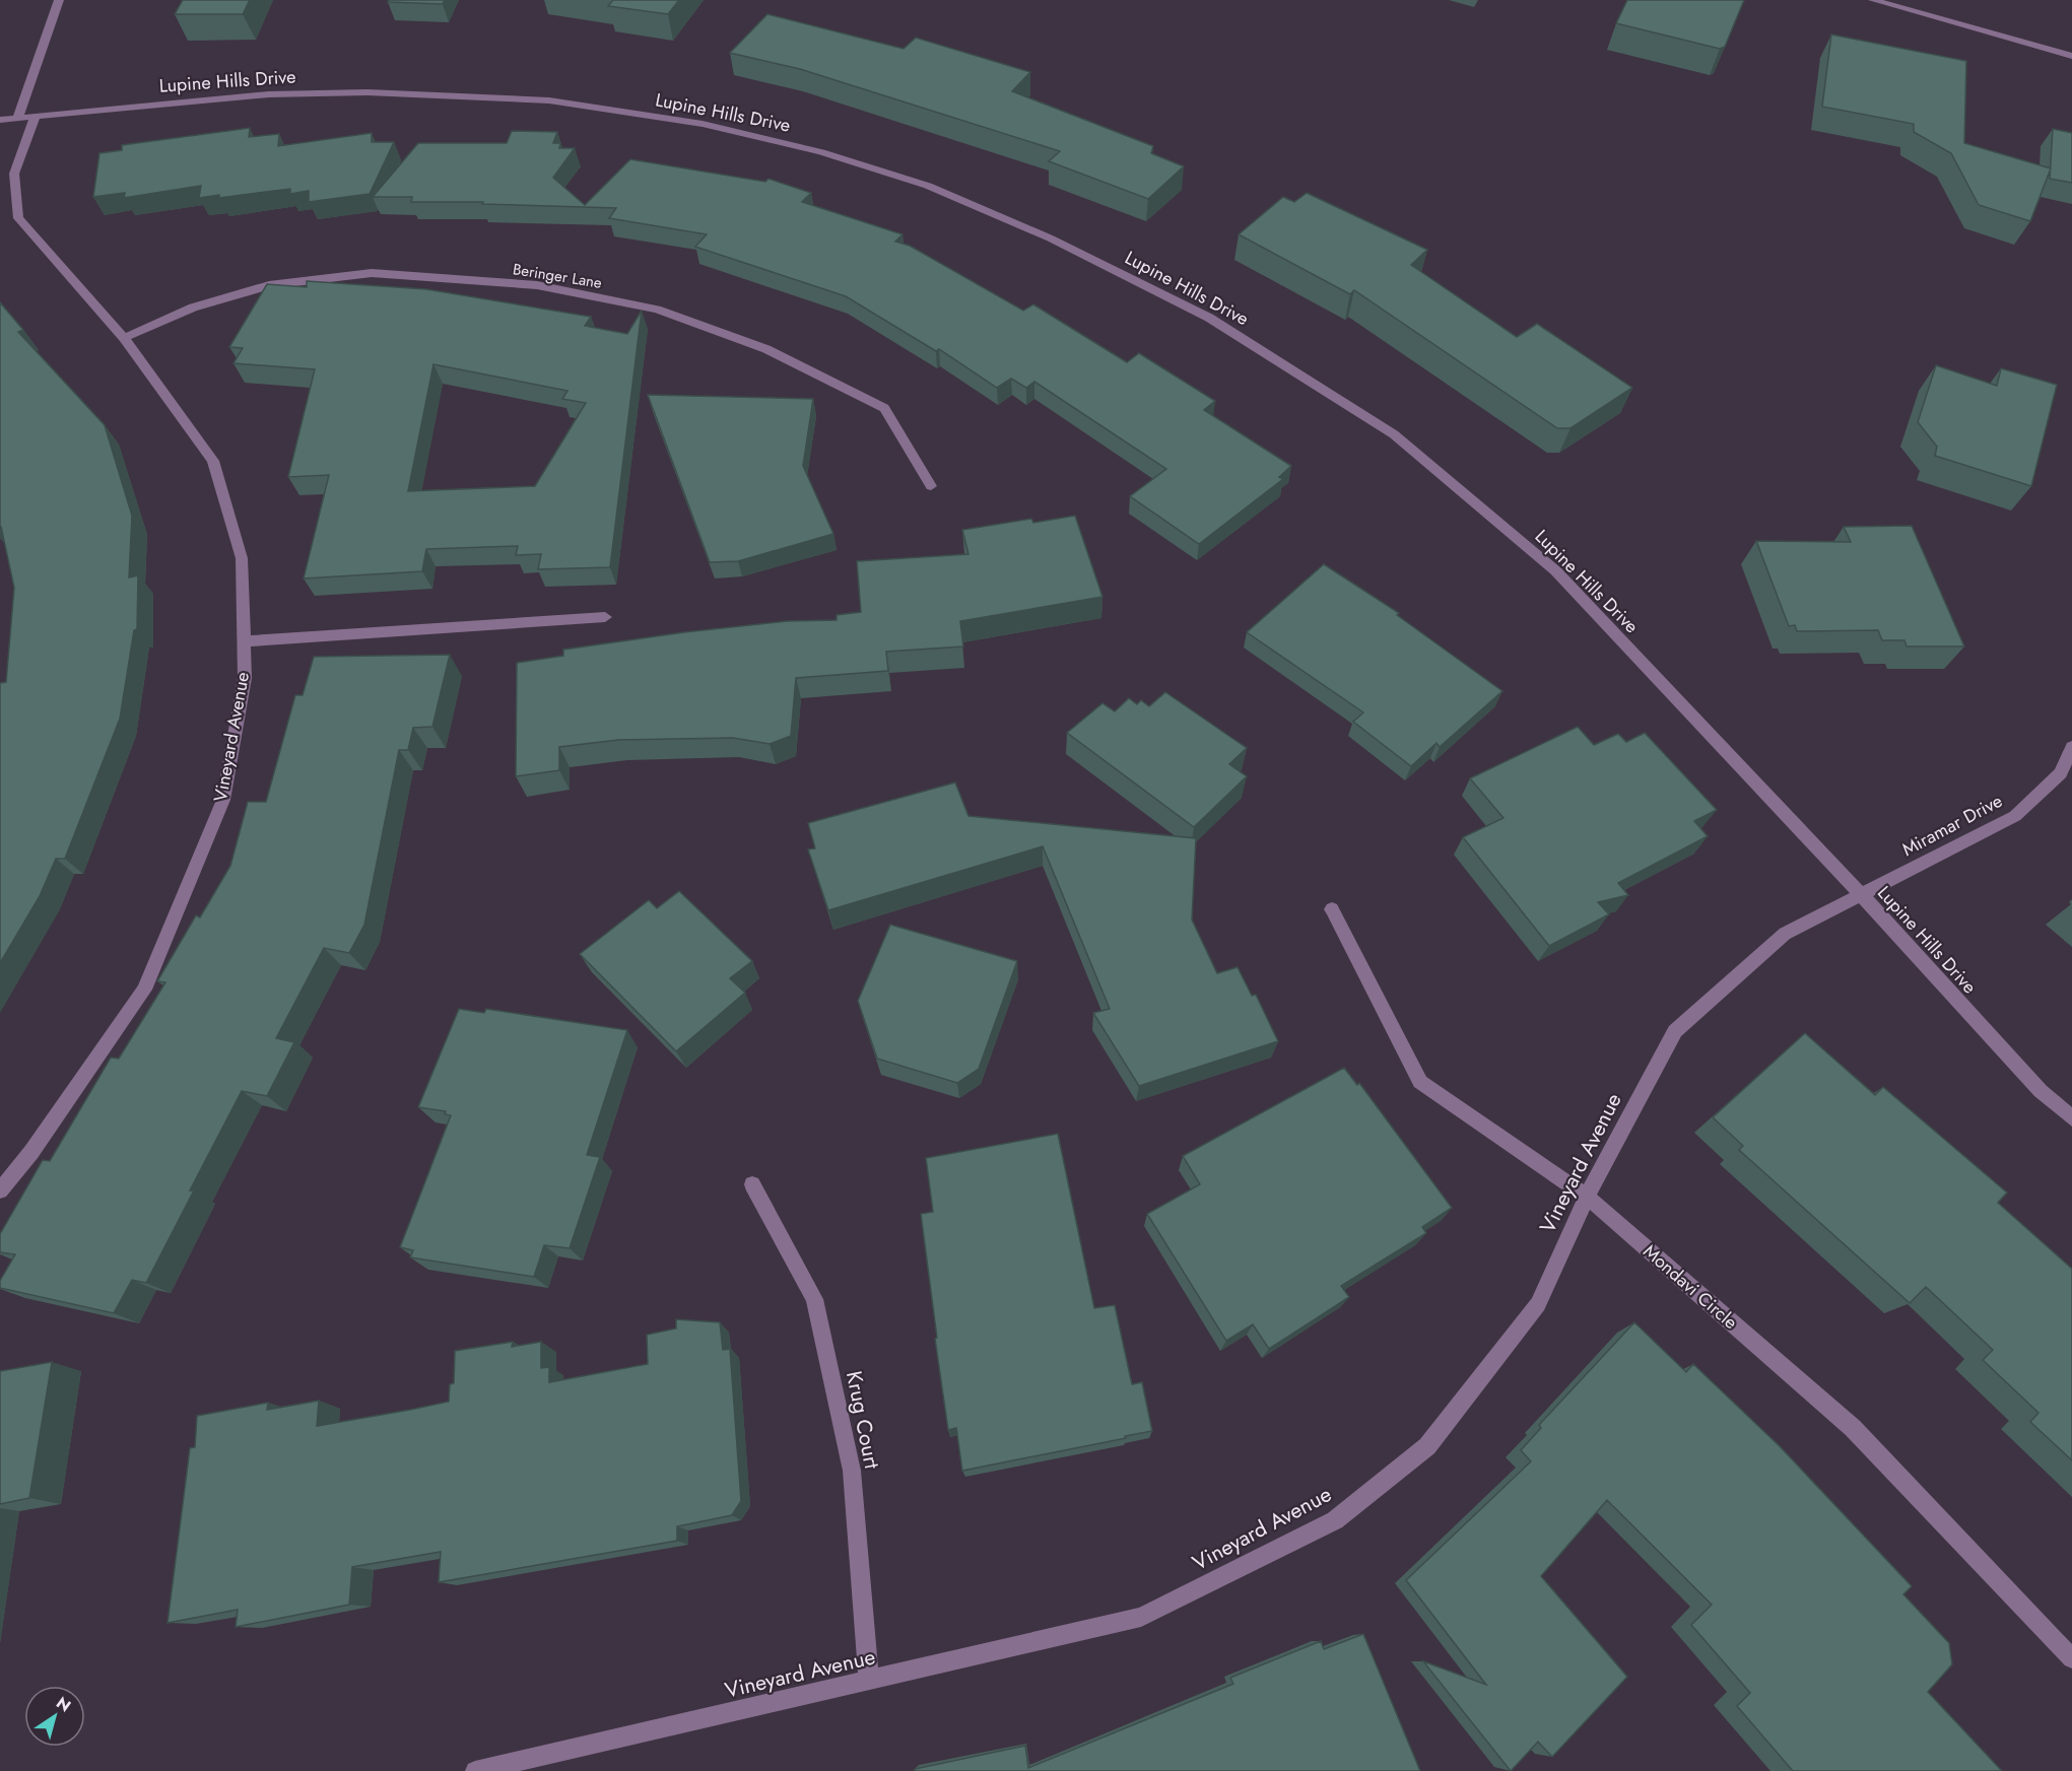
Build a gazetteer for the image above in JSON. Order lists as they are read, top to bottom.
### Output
{
  "streets": {
    "street": [
      "Lupine Hills Drive",
      "Beringer Lane",
      "Vineyard Avenue",
      "Miramar Drive",
      "Mondavi Circle",
      "Krug Court"
    ]
  },
  "crossings": [
    ["Lupine Hills Drive", "Vineyard Avenue"],
    ["Lupine Hills Drive", "Miramar Drive"],
    ["Beringer Lane", "Vineyard Avenue"],
    ["Vineyard Avenue", "Miramar Drive"],
    ["Vineyard Avenue", "Mondavi Circle"],
    ["Vineyard Avenue", "Krug Court"]
  ],
  "north": "top right"
}
